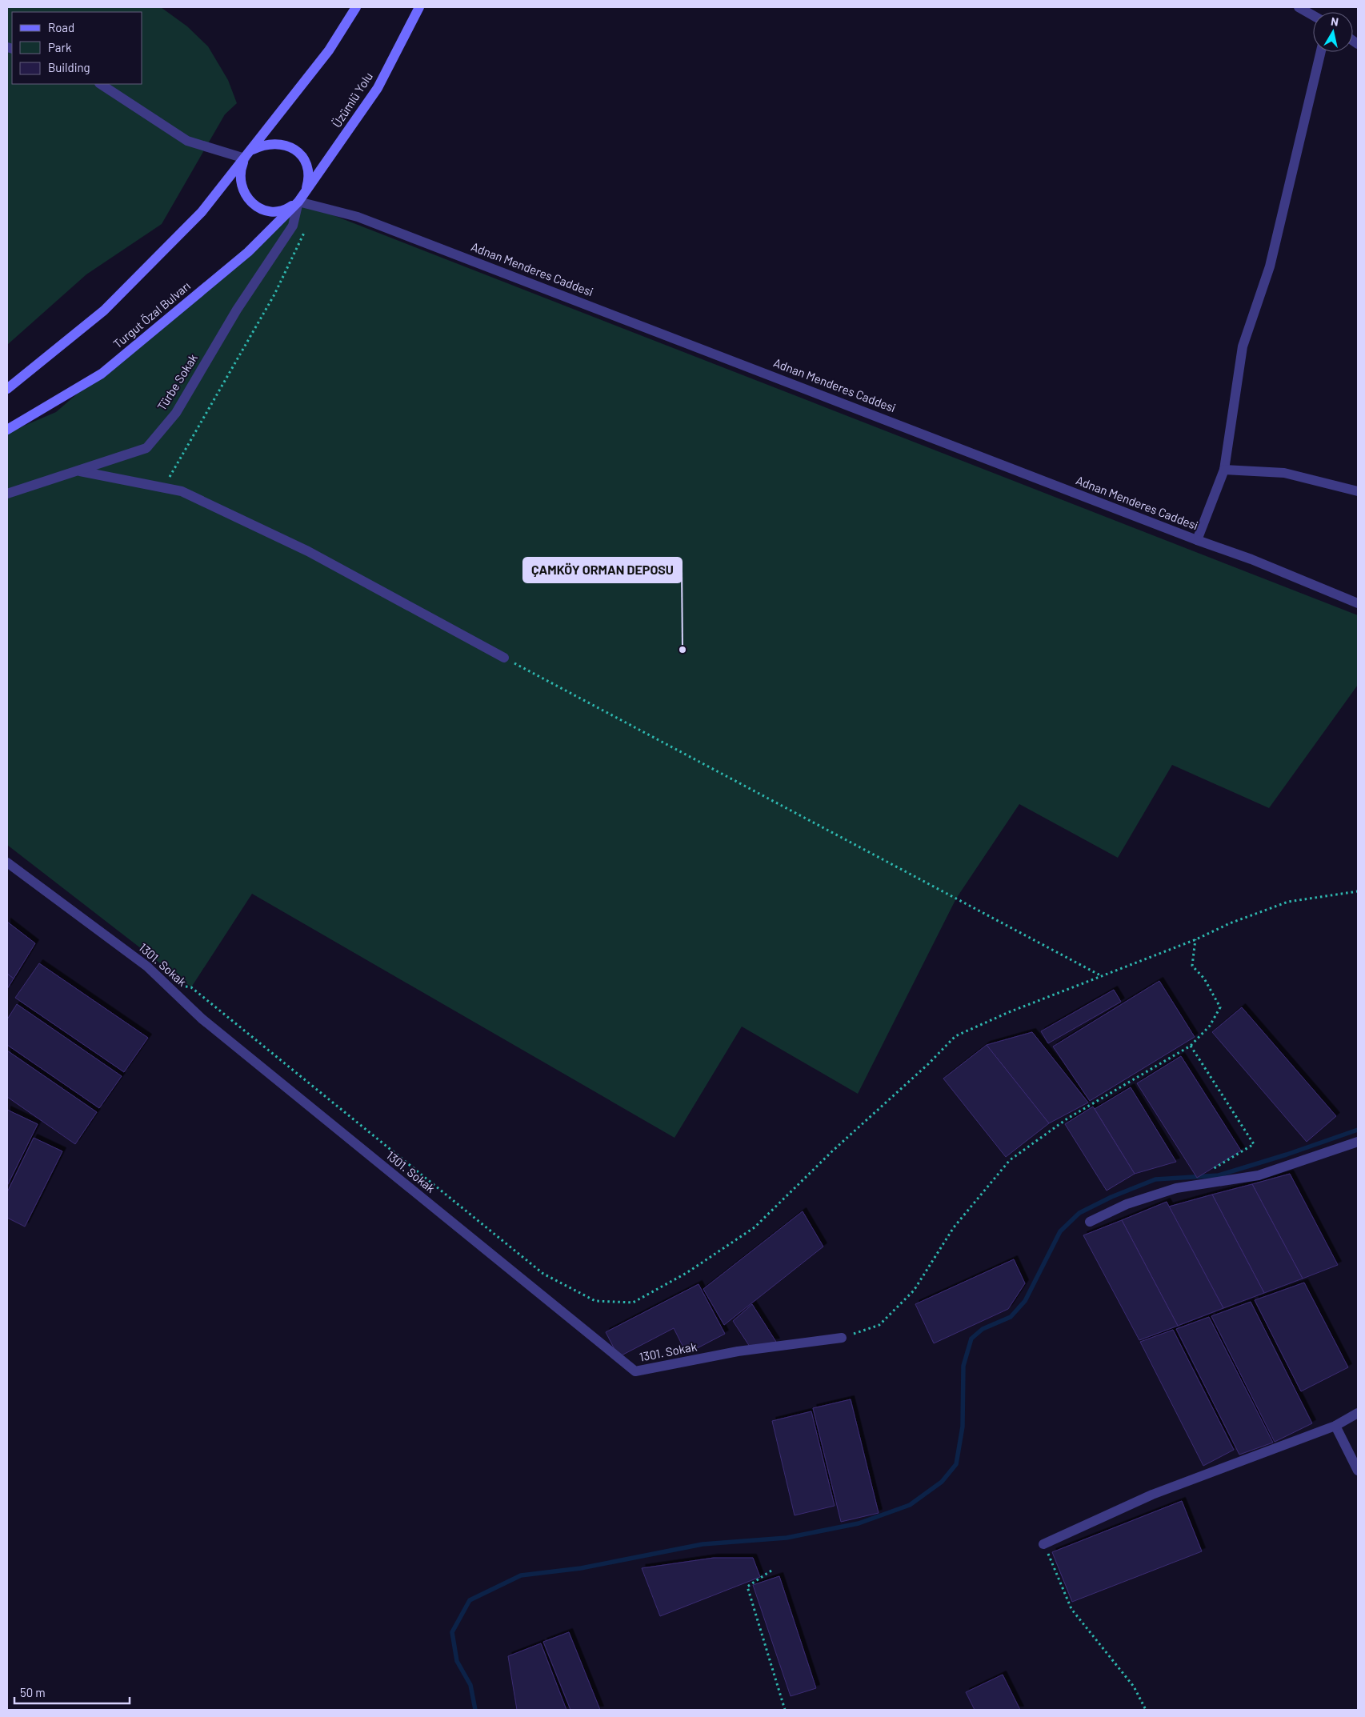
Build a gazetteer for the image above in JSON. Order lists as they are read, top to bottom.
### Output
{
  "streets": {
    "main road": ["Üzümlü Yolu", "Turgut Özal Bulvarı"],
    "street": ["Adnan Menderes Caddesi", "Türbe Sokak", "1301. Sokak"]
  },
  "crossings": [
    ["Üzümlü Yolu", "Adnan Menderes Caddesi"],
    ["Üzümlü Yolu", "Turgut Özal Bulvarı"],
    ["Üzümlü Yolu", "Türbe Sokak"],
    ["Adnan Menderes Caddesi", "Turgut Özal Bulvarı"],
    ["Adnan Menderes Caddesi", "Türbe Sokak"],
    ["Turgut Özal Bulvarı", "Türbe Sokak"]
  ],
  "places": ["ÇAMKÖY ORMAN DEPOSU"],
  "legend": ["Road", "Park", "Building"],
  "scale_bar": "50 m",
  "north": "top"
}
